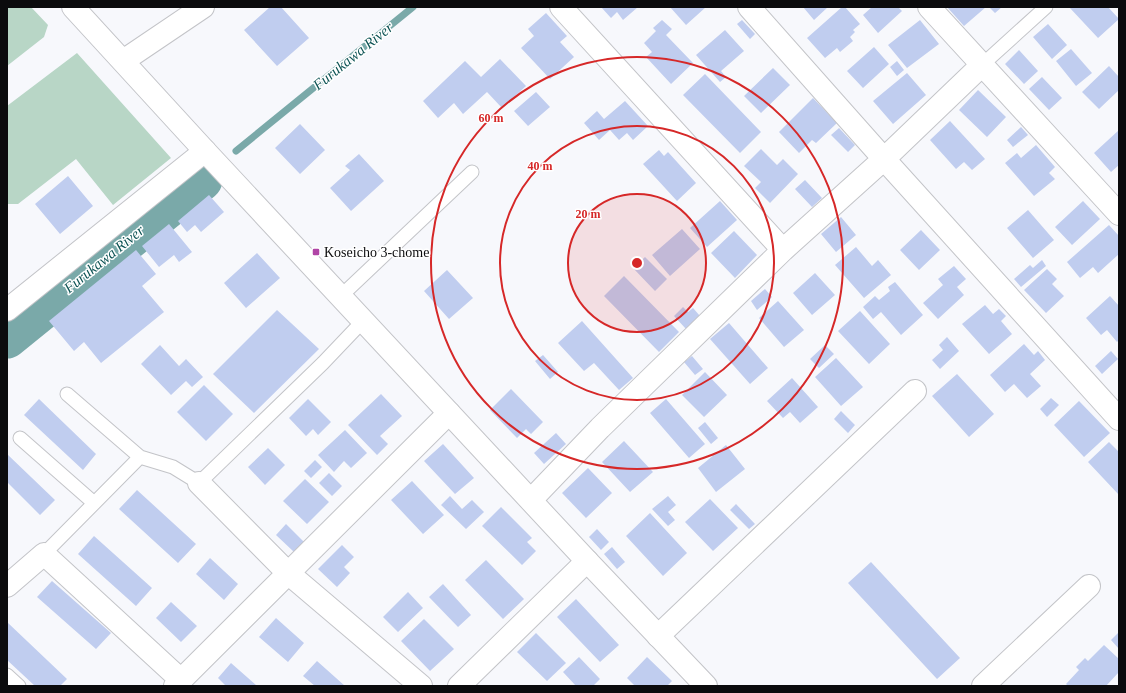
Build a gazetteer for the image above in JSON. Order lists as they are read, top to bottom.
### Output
{
  "water": ["Furukawa River"],
  "places": {
    "transit": ["Koseicho 3-chome"]
  },
  "rings": ["60 m", "40 m", "20 m"]
}
